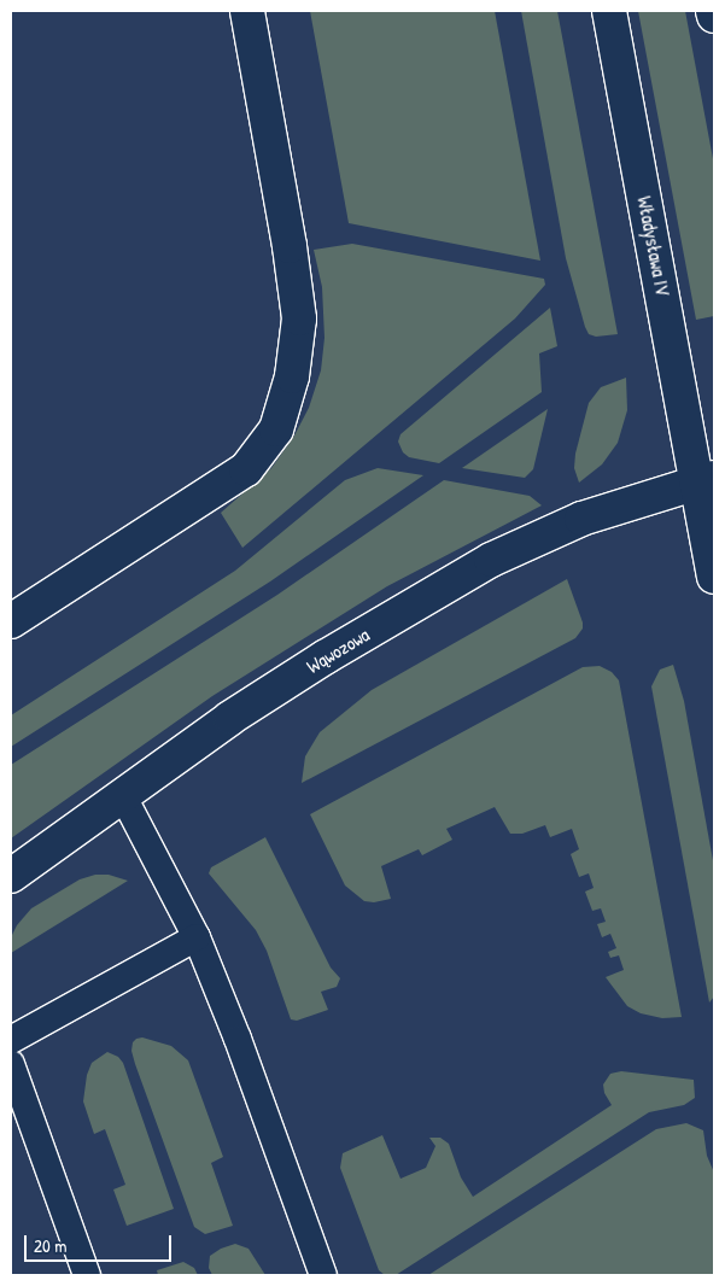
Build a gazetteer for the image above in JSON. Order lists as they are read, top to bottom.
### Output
{
  "streets": {
    "street": ["Władysława IV", "Wąwozowa"]
  },
  "crossings": [
    ["Władysława IV", "Wąwozowa"]
  ],
  "scale_bar": "20 m"
}
